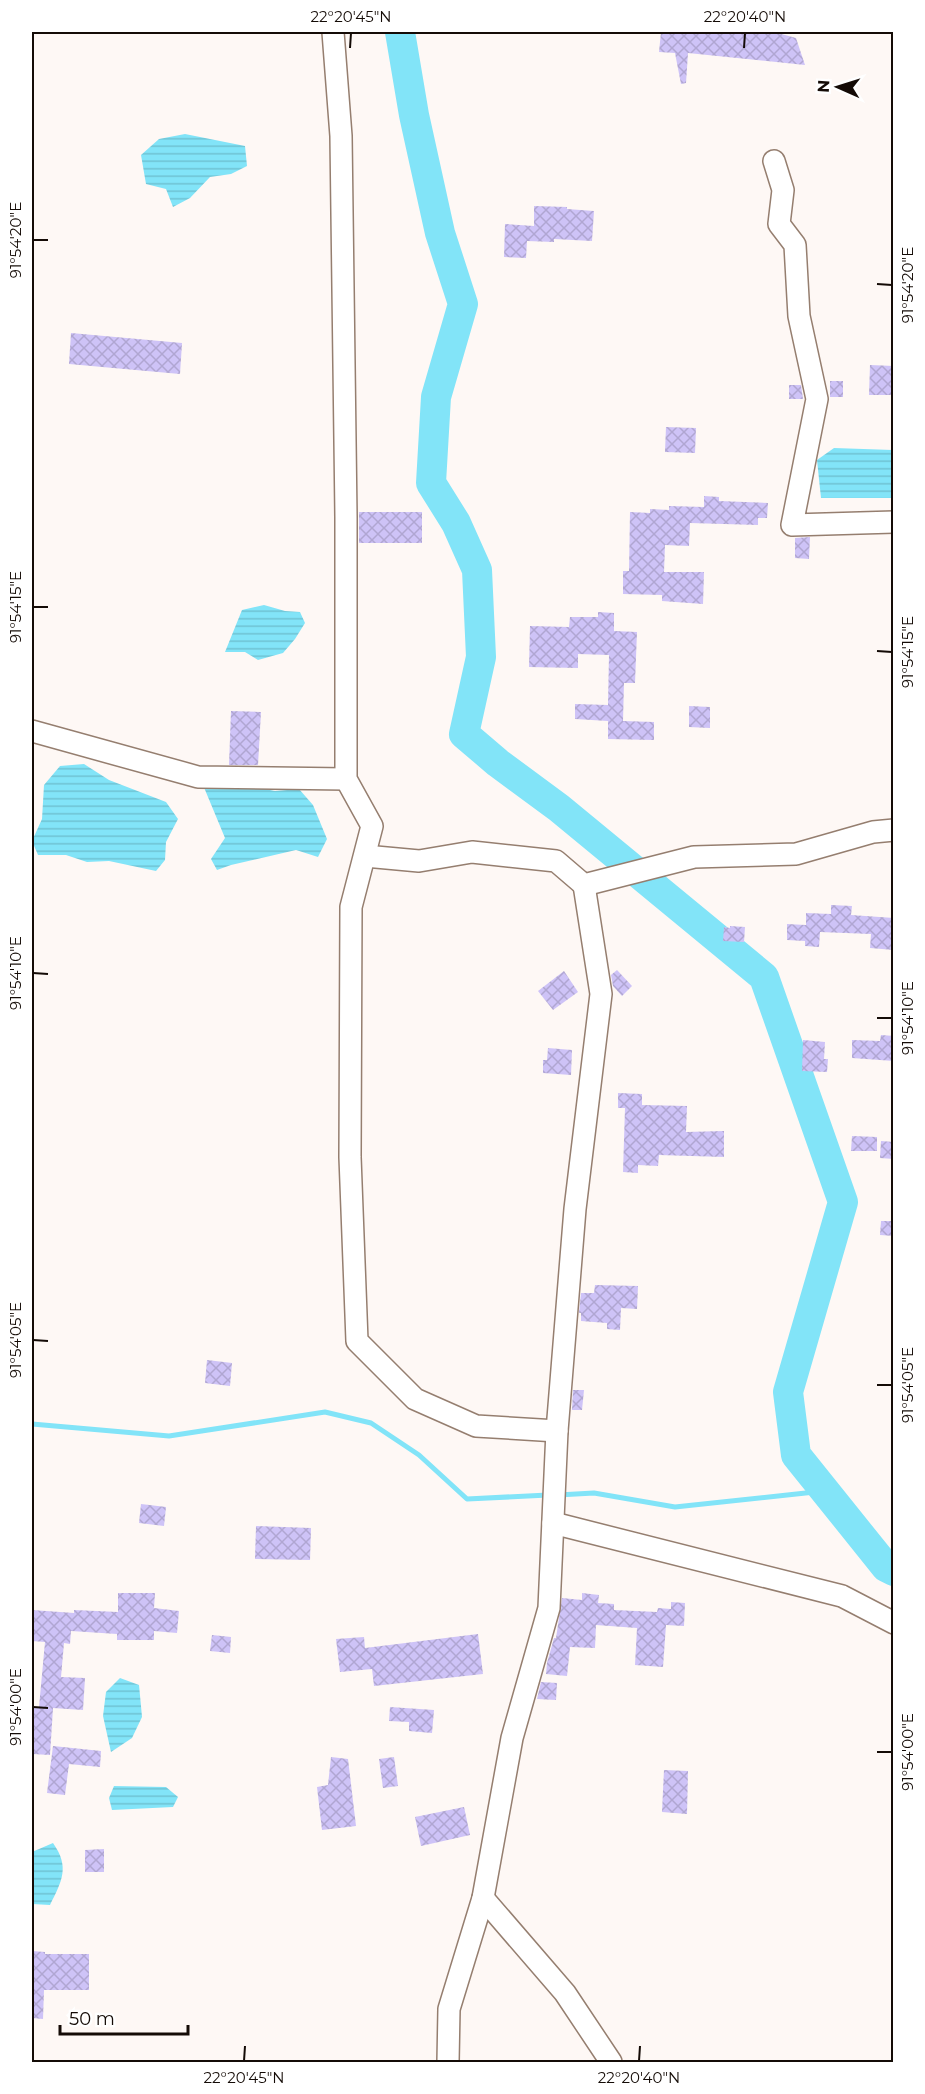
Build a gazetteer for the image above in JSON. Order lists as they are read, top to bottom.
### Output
{
  "scale_bar": "50 m",
  "north": "left",
  "coordinates": [
    "22°20'45\"N",
    "22°20'40\"N",
    "91°54'20\"E",
    "91°54'15\"E",
    "91°54'10\"E",
    "91°54'05\"E",
    "91°54'00\"E"
  ]
}
